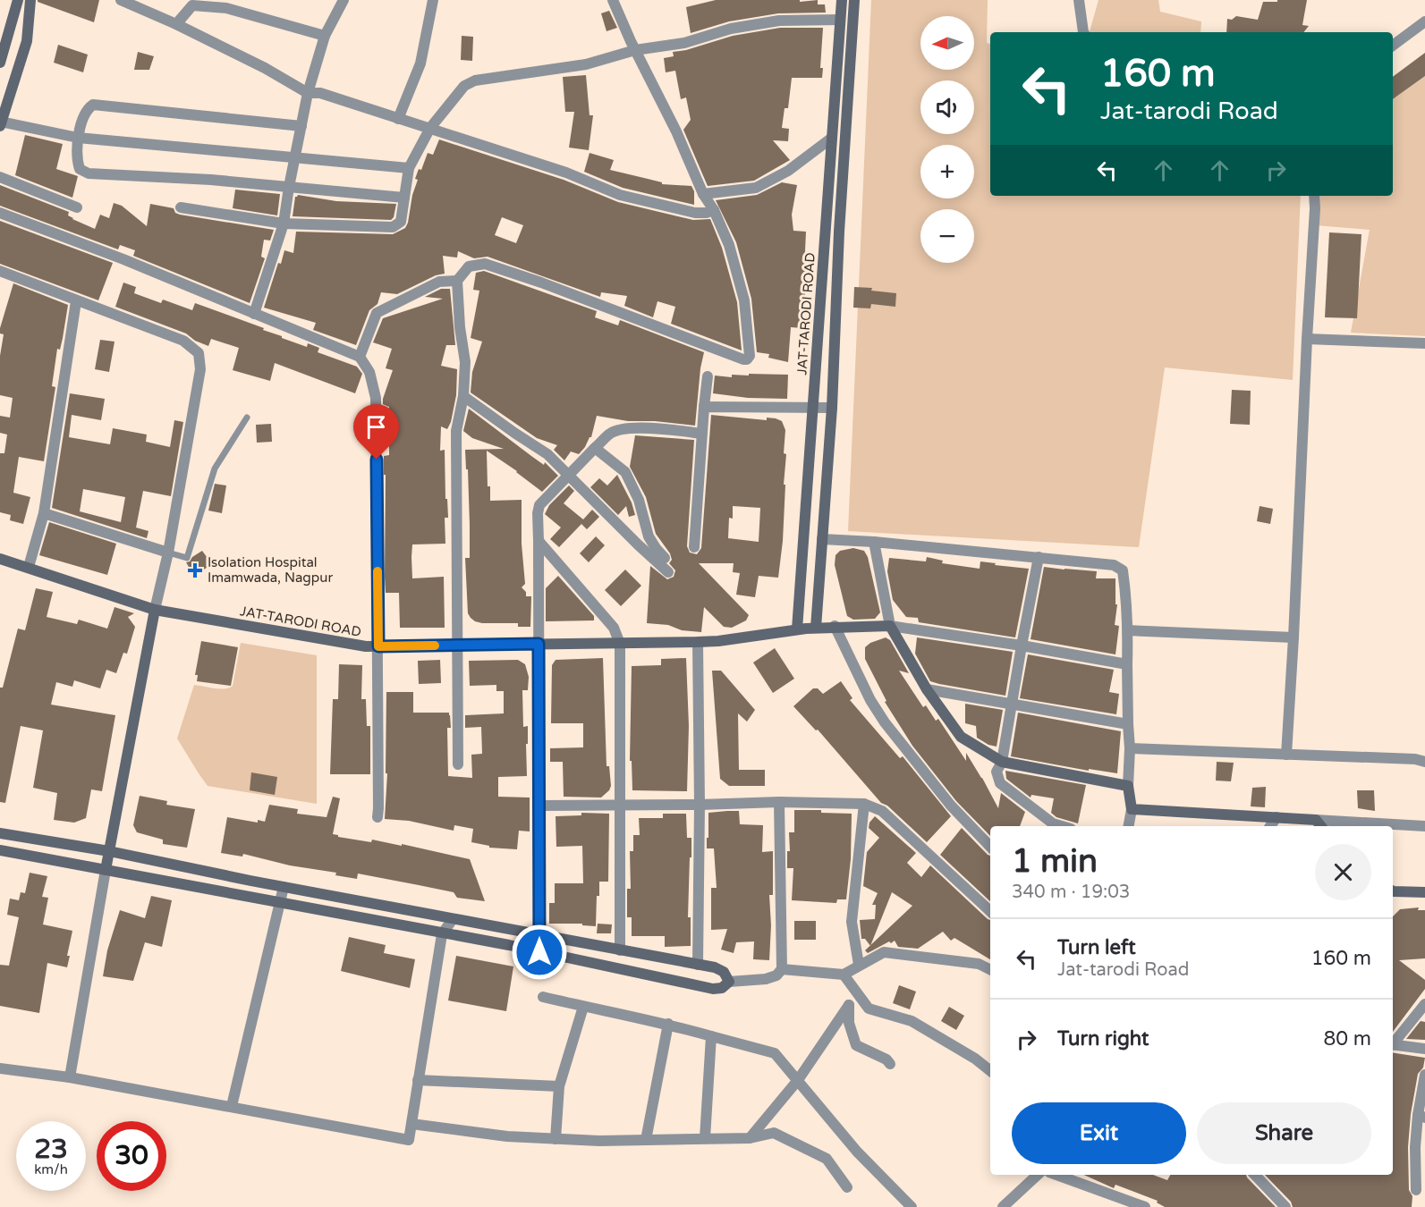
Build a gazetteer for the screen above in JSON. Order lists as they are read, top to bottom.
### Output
{
  "streets": {
    "street": ["JAT-TARODI ROAD"]
  },
  "places": {
    "health": ["Isolation Hospital Imamwada, Nagpur"]
  },
  "north": "left",
  "page": {
    "map_buttons": ["+", "−"],
    "turn": ["160 m", "Jat-tarodi Road"],
    "heading": ["1 min", "340 m · 19:03"],
    "list": [
      {
        "name": "Turn left",
        "note": "Jat-tarodi Road",
        "value": "160 m"
      },
      {
        "name": "Turn right",
        "value": "80 m"
      }
    ],
    "buttons": ["Exit", "Share"],
    "speed": "23 km/h",
    "limit": "30"
  }
}
